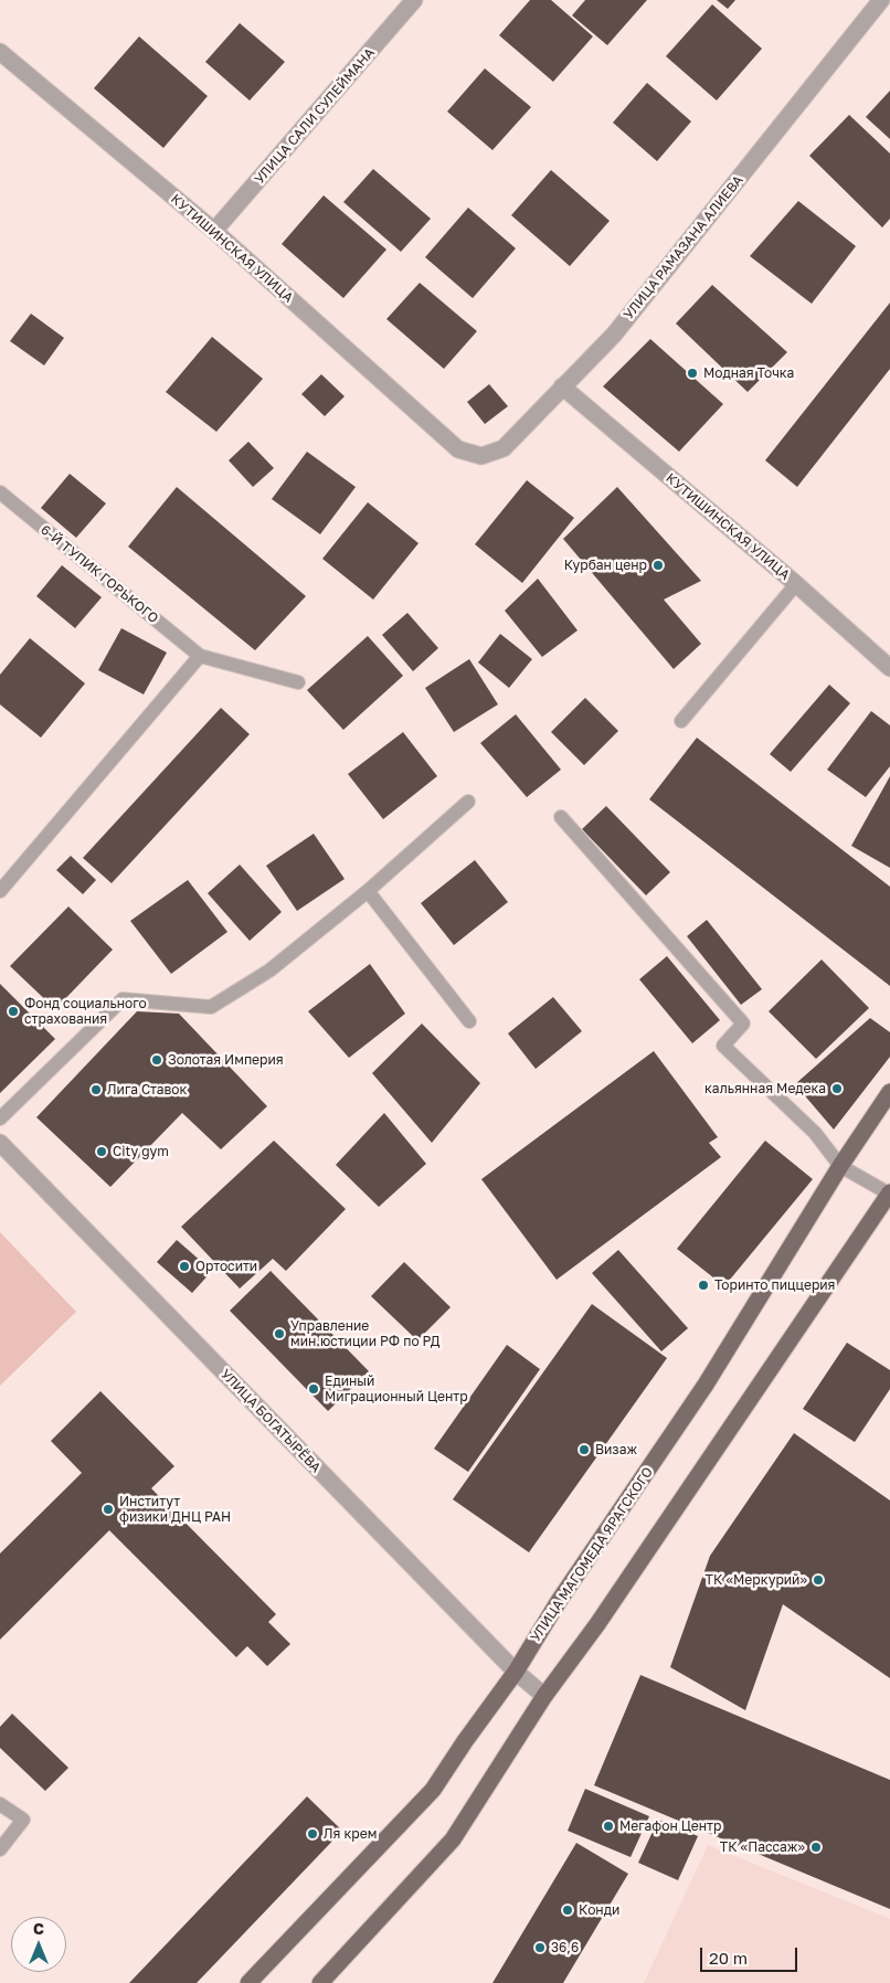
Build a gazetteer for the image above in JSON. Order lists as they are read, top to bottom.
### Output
{
  "streets": {
    "main road": ["УЛИЦА МАГОМЕДА ЯРАГСКОГО"],
    "street": [
      "УЛИЦА САЛИ СУЛЕЙМАНА",
      "УЛИЦА РАМАЗАНА АЛИЕВА",
      "КУТИШИНСКАЯ УЛИЦА",
      "УЛИЦА БОГАТЫРЁВА"
    ],
    "lane": ["6-Й ТУПИК ГОРЬКОГО"]
  },
  "crossings": [
    ["УЛИЦА САЛИ СУЛЕЙМАНА", "КУТИШИНСКАЯ УЛИЦА"],
    ["УЛИЦА РАМАЗАНА АЛИЕВА", "КУТИШИНСКАЯ УЛИЦА"],
    ["УЛИЦА БОГАТЫРЁВА", "УЛИЦА МАГОМЕДА ЯРАГСКОГО"]
  ],
  "places": [
    "Модная Точка",
    "Курбан ценр",
    "Фонд социального страхования",
    "Золотая Империя",
    "кальянная Медека",
    "Лига Ставок",
    "City gym",
    "Ортосити",
    "Торинто пиццерия",
    "Управление мин.юстиции РФ по РД",
    "Единый Миграционный Центр",
    "Визаж",
    "Институт физики ДНЦ РАН",
    "ТК «Меркурий»",
    "Мегафон Центр",
    "Ля крем",
    "ТК «Пассаж»",
    "Конди",
    "36,6"
  ],
  "scale_bar": "20 m",
  "north": "top"
}
